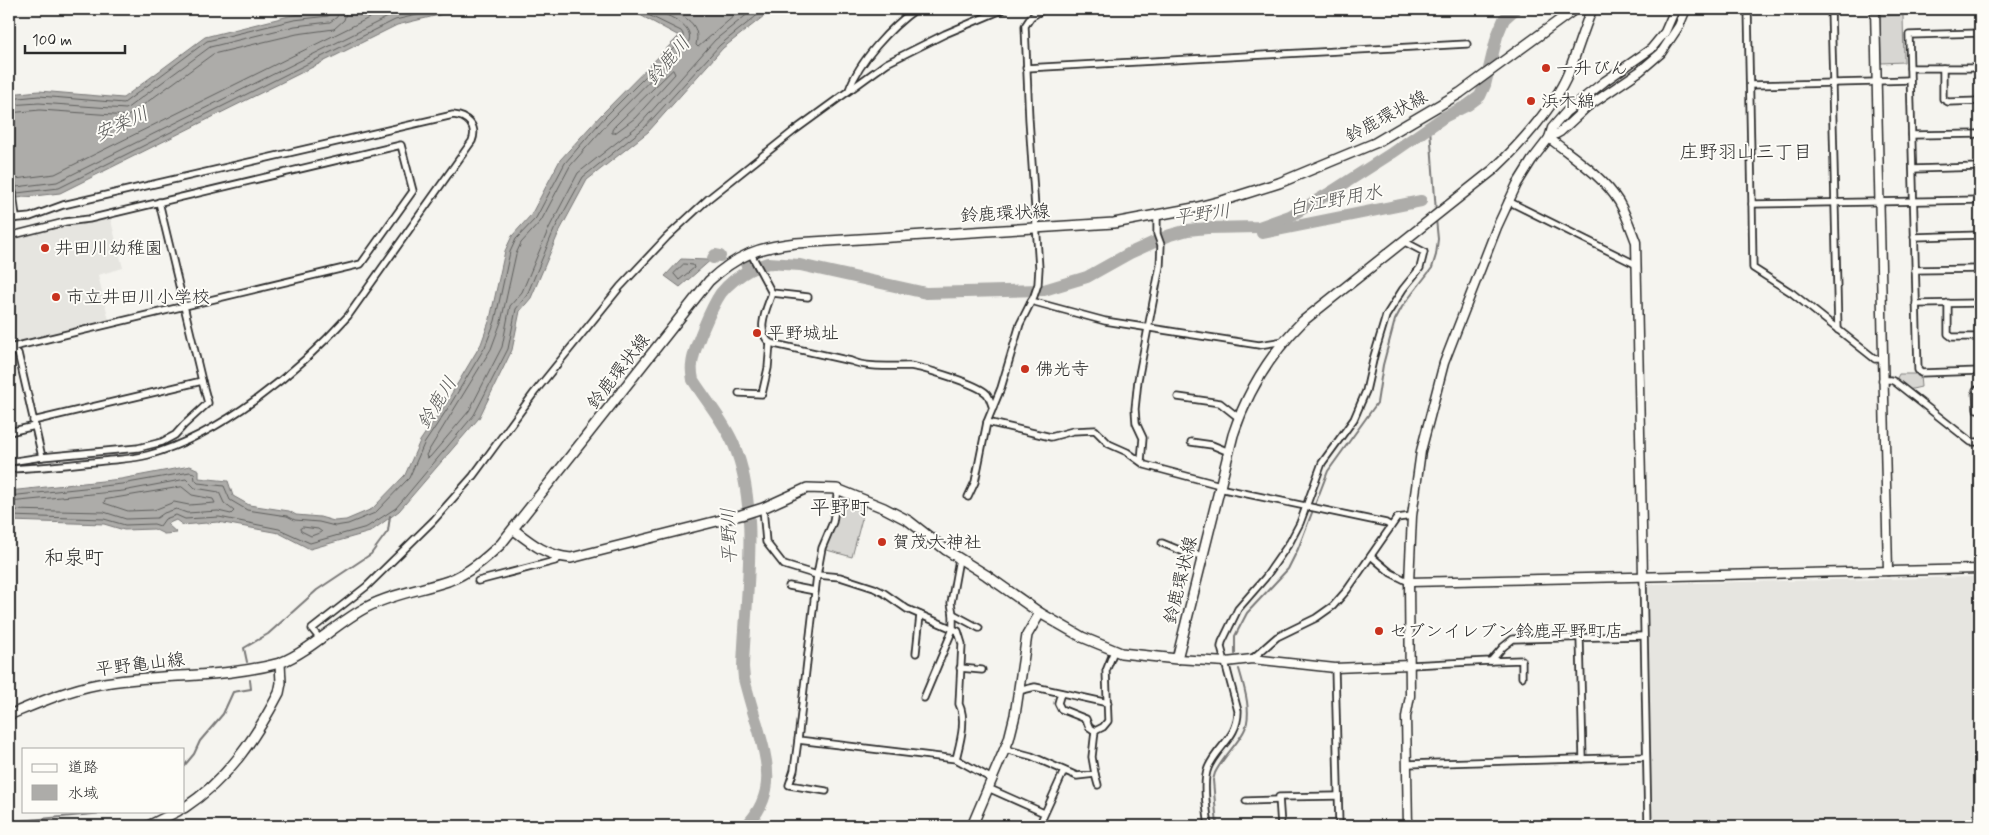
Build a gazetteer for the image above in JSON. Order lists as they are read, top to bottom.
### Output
{
  "streets": {
    "main road": ["鈴鹿環状線", "平野亀山線"]
  },
  "crossings": [
    ["鈴鹿環状線", "平野亀山線"]
  ],
  "districts": ["庄野羽山三丁目", "平野町", "和泉町"],
  "water": [
    "鈴鹿川",
    "安楽川",
    "白江野用水",
    "平野川"
  ],
  "places": [
    "一升びん",
    "浜木綿",
    "井田川幼稚園",
    "市立井田川小学校",
    "平野城址",
    "佛光寺",
    "賀茂大神社",
    "セブンイレブン鈴鹿平野町店"
  ],
  "legend": ["道路", "水域"],
  "scale_bar": "100 m"
}
